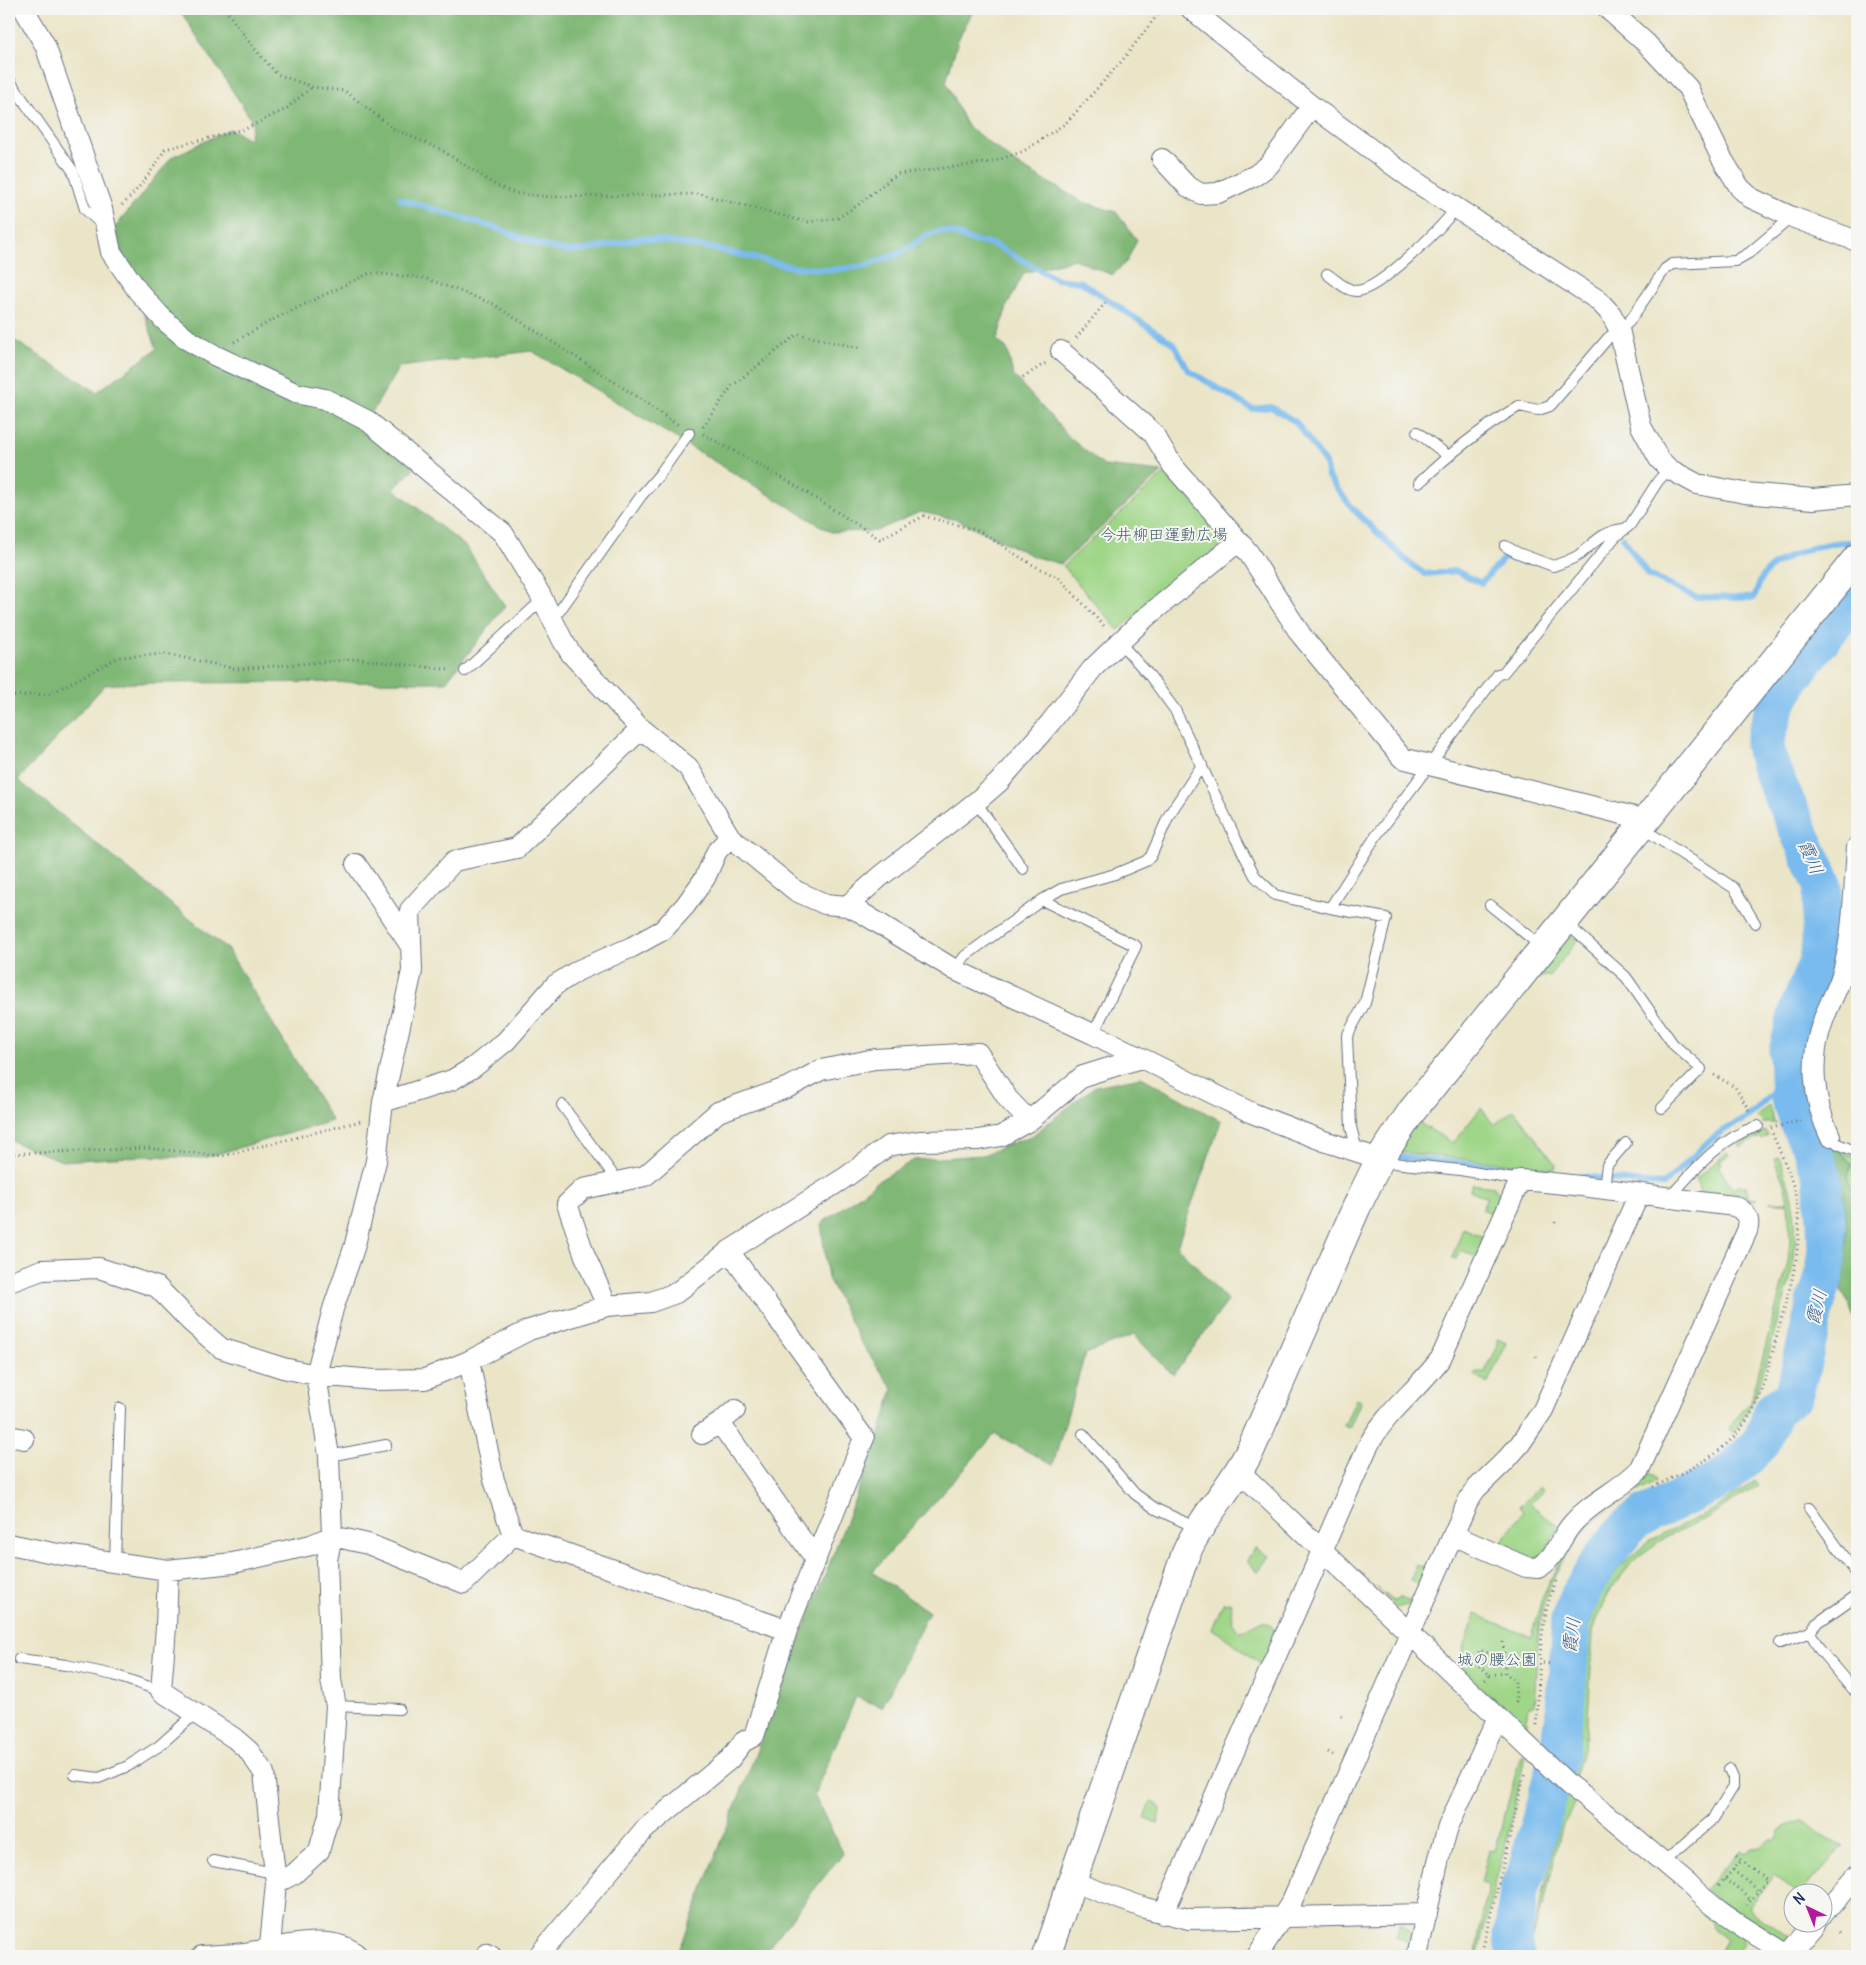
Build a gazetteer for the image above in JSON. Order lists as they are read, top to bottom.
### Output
{
  "water": ["霞川"],
  "parks": ["今井柳田運動広場", "城の腰公園"],
  "north": "top left"
}
